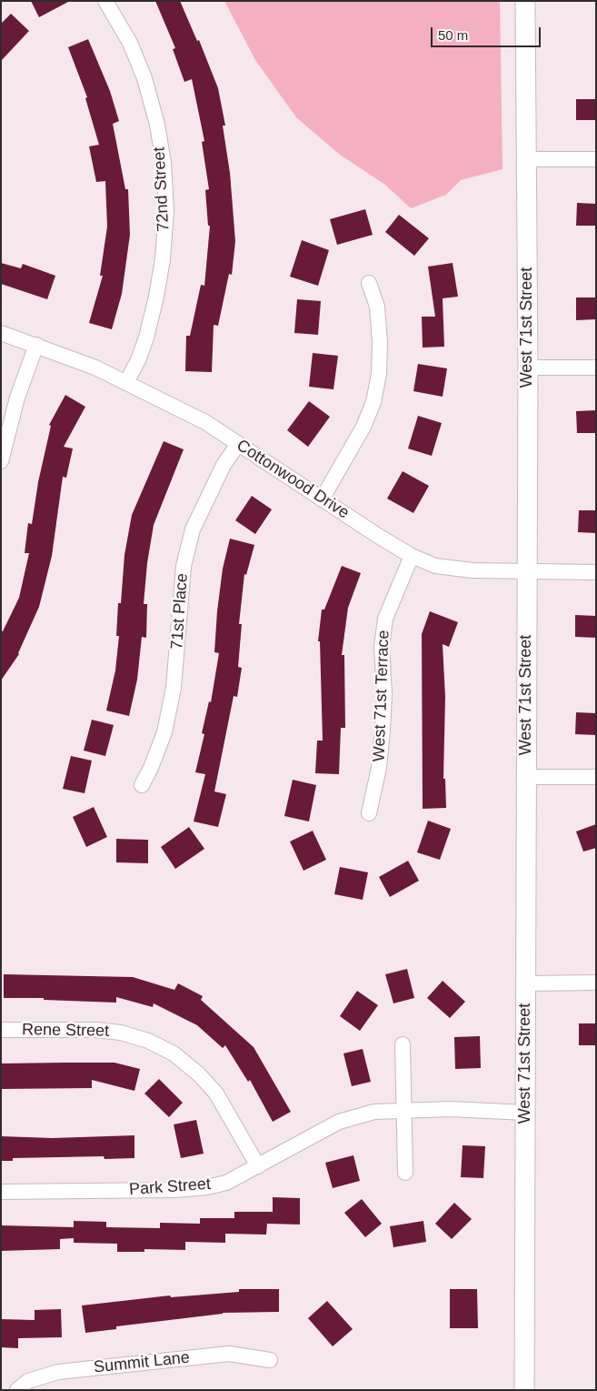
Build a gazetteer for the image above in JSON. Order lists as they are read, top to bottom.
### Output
{
  "streets": {
    "street": [
      "72nd Street",
      "West 71st Street",
      "Cottonwood Drive",
      "71st Place",
      "West 71st Terrace",
      "Rene Street",
      "Park Street",
      "Summit Lane"
    ]
  },
  "crossings": [
    ["72nd Street", "Cottonwood Drive"],
    ["West 71st Street", "Cottonwood Drive"],
    ["West 71st Street", "Park Street"],
    ["Cottonwood Drive", "71st Place"],
    ["Cottonwood Drive", "West 71st Terrace"],
    ["Rene Street", "Park Street"]
  ],
  "scale_bar": "50 m"
}
